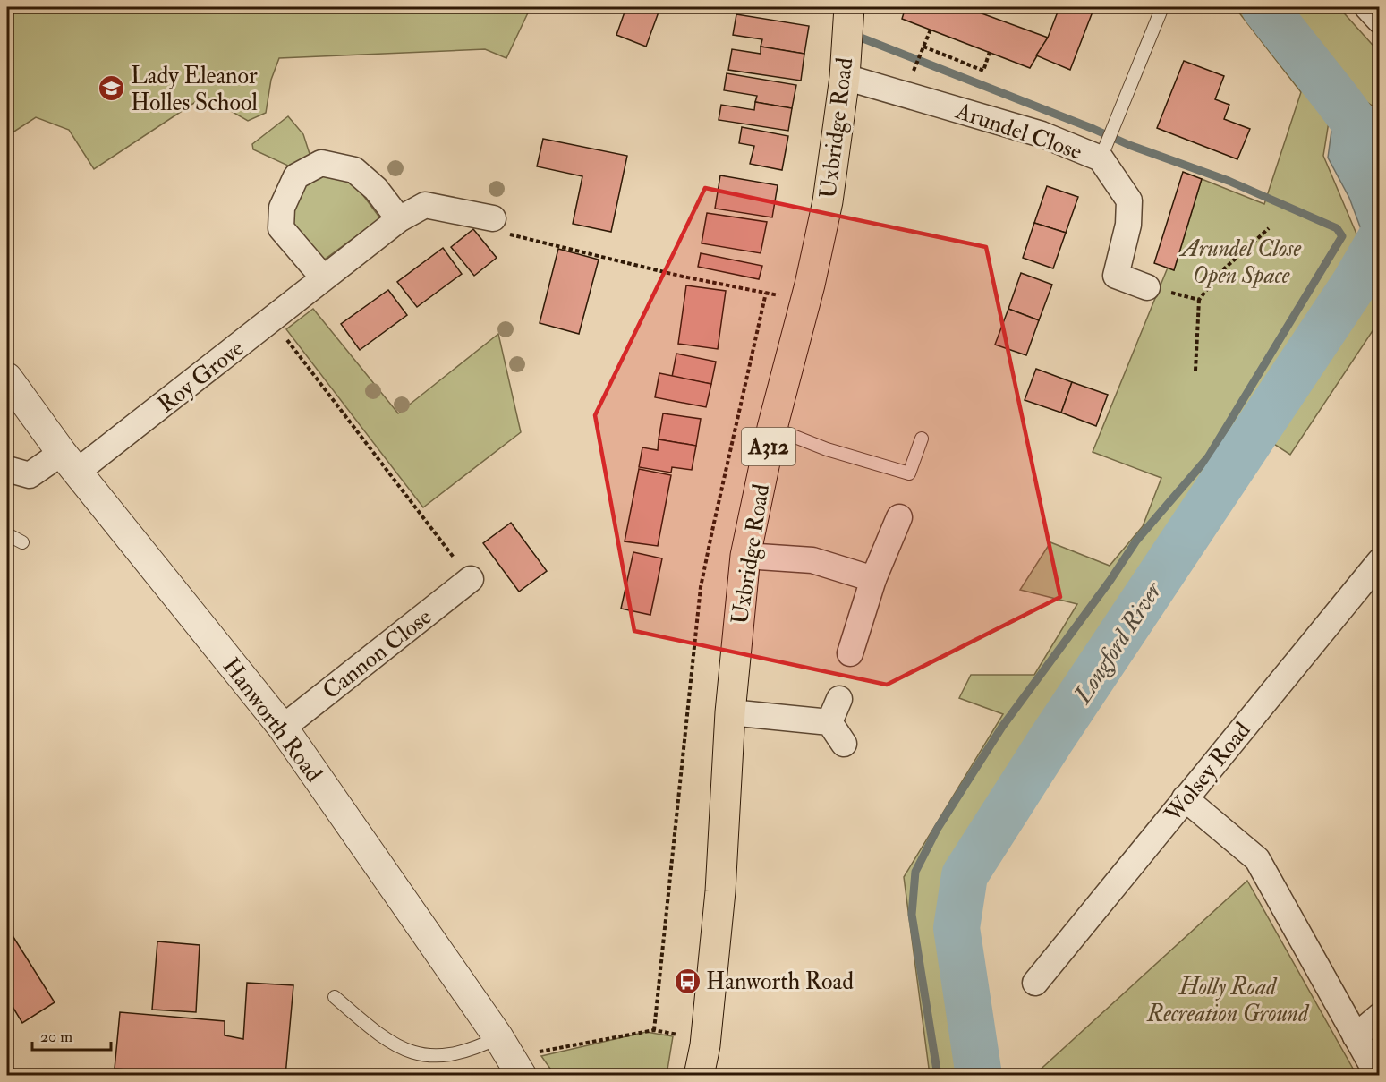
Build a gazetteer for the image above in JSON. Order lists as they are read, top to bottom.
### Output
{
  "streets": {
    "main road": ["Uxbridge Road", "A312"],
    "street": [
      "Arundel Close",
      "Roy Grove",
      "Cannon Close",
      "Hanworth Road",
      "Wolsey Road"
    ]
  },
  "crossings": [
    ["Uxbridge Road", "Arundel Close"],
    ["Roy Grove", "Hanworth Road"],
    ["Cannon Close", "Hanworth Road"]
  ],
  "water": ["Longford River"],
  "parks": ["Arundel Close Open Space", "Holly Road Recreation Ground"],
  "places": {
    "school or university": ["Lady Eleanor Holles School"],
    "bus stop": ["Hanworth Road"]
  },
  "scale_bar": "20 m"
}
